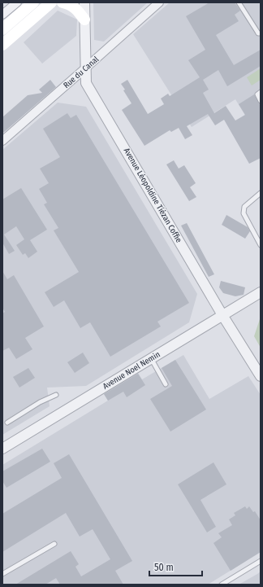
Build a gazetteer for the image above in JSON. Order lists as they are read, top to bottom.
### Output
{
  "streets": {
    "street": ["Rue du Canal", "Avenue Léopoldine Tiézan Coffie", "Avenue Noel Nemin"]
  },
  "crossings": [
    ["Rue du Canal", "Avenue Léopoldine Tiézan Coffie"],
    ["Avenue Léopoldine Tiézan Coffie", "Avenue Noel Nemin"]
  ],
  "scale_bar": "50 m"
}
